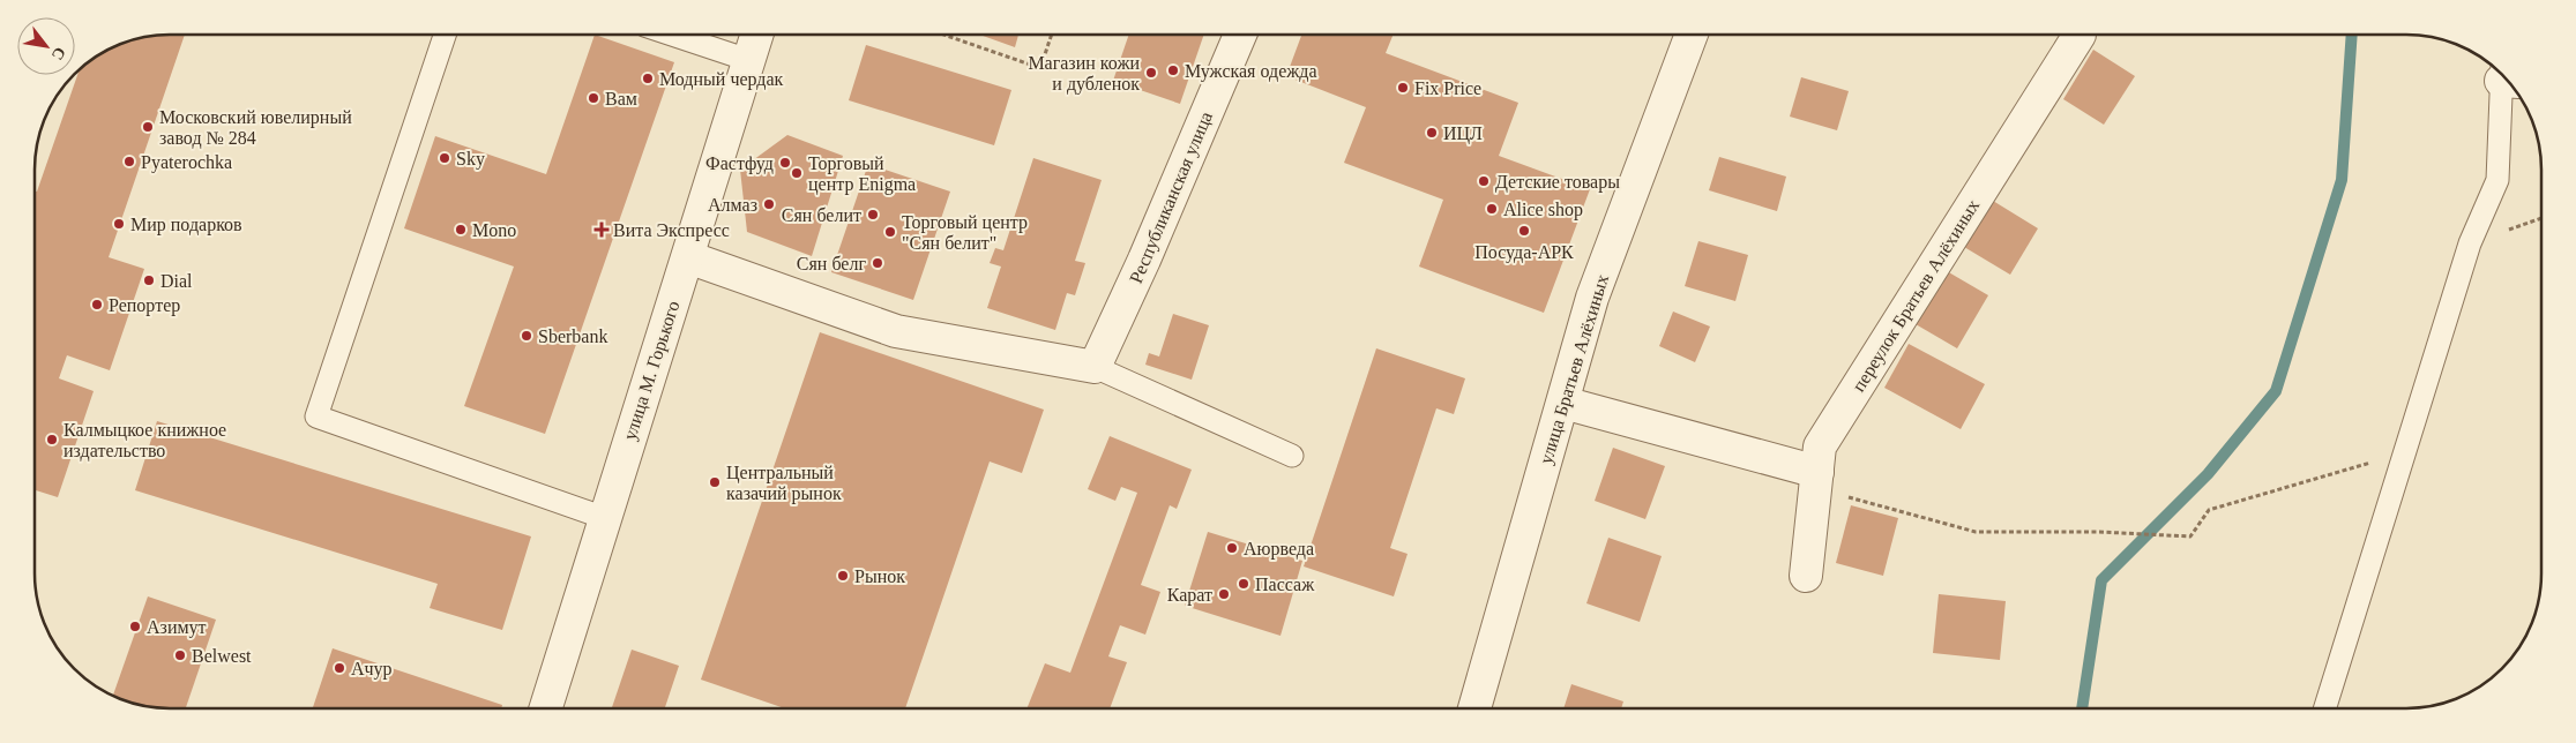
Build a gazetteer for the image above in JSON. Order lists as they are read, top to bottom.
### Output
{
  "streets": {
    "street": [
      "Республиканская улица",
      "переулок Братьев Алёхиных",
      "улица Братьев Алёхиных",
      "улица М. Горького"
    ]
  },
  "places": {
    "other": [
      "Мужская одежда",
      "Магазин кожи и дубленок",
      "Модный чердак",
      "Fix Price",
      "Вам",
      "Московский ювелирный завод № 284",
      "ИЦЛ",
      "Sky",
      "Pyaterochka",
      "Фастфуд",
      "Торговый центр Enigma",
      "Детские товары",
      "Алмаз",
      "Alice shop",
      "Сян белит",
      "Мир подарков",
      "Mono",
      "Посуда-АРК",
      "Торговый центр \"Сян белит\"",
      "Сян белг",
      "Dial",
      "Репортер",
      "Sberbank",
      "Калмыцкое книжное издательство",
      "Центральный казачий рынок",
      "Аюрведа",
      "Рынок",
      "Пассаж",
      "Карат",
      "Азимут",
      "Belwest",
      "Ачур"
    ],
    "health": ["Вита Экспресс"]
  },
  "north": "bottom right"
}
